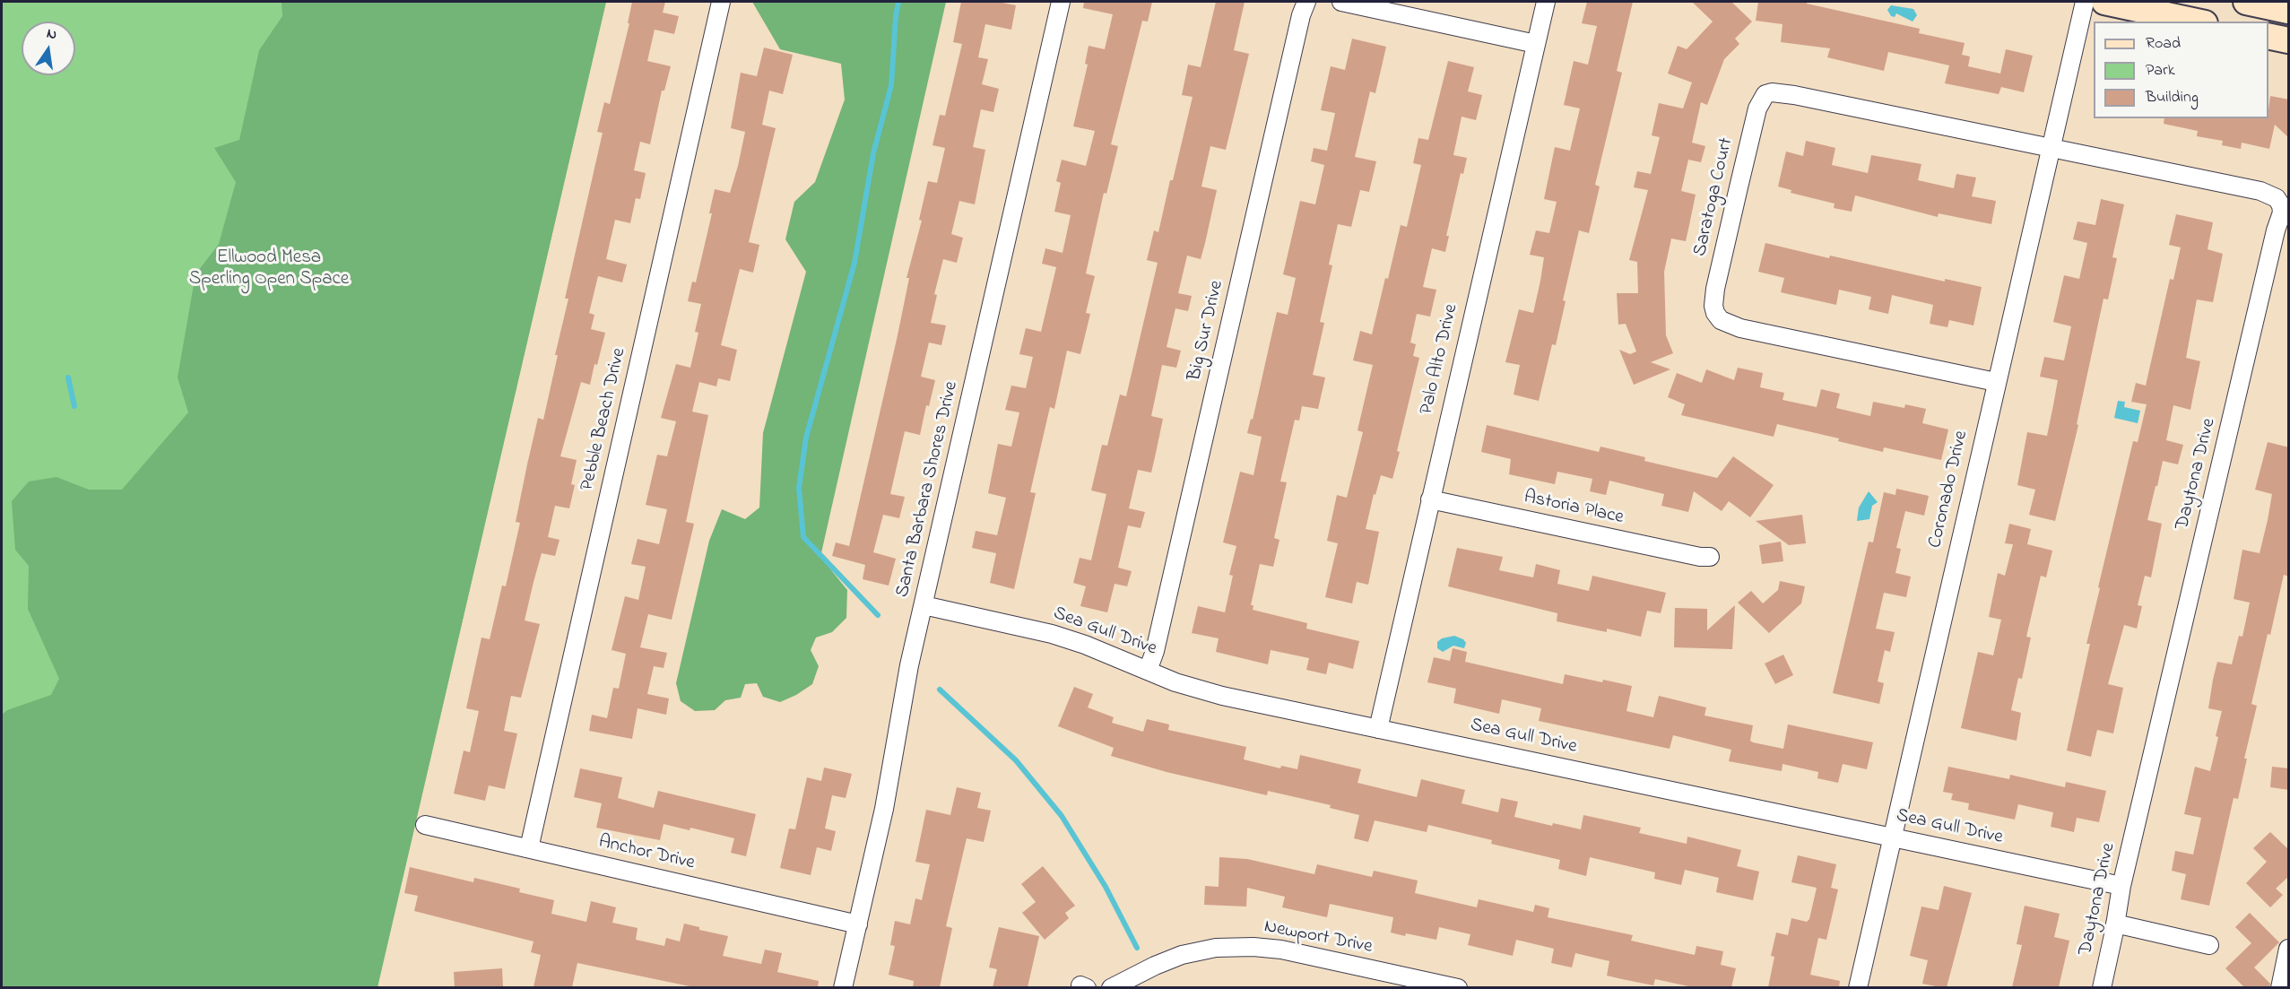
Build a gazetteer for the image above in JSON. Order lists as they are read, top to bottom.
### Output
{
  "streets": {
    "street": [
      "Saratoga Court",
      "Big Sur Drive",
      "Palo Alto Drive",
      "Pebble Beach Drive",
      "Daytona Drive",
      "Santa Barbara Shores Drive",
      "Coronado Drive",
      "Astoria Place",
      "Sea Gull Drive",
      "Anchor Drive",
      "Newport Drive"
    ]
  },
  "crossings": [
    ["Saratoga Court", "Daytona Drive"],
    ["Saratoga Court", "Coronado Drive"],
    ["Big Sur Drive", "Sea Gull Drive"],
    ["Palo Alto Drive", "Astoria Place"],
    ["Palo Alto Drive", "Sea Gull Drive"],
    ["Pebble Beach Drive", "Anchor Drive"],
    ["Daytona Drive", "Coronado Drive"],
    ["Daytona Drive", "Sea Gull Drive"],
    ["Santa Barbara Shores Drive", "Sea Gull Drive"],
    ["Santa Barbara Shores Drive", "Anchor Drive"],
    ["Coronado Drive", "Sea Gull Drive"]
  ],
  "parks": ["Ellwood Mesa Sperling Open Space"],
  "legend": ["Road", "Park", "Building"],
  "north": "top"
}
